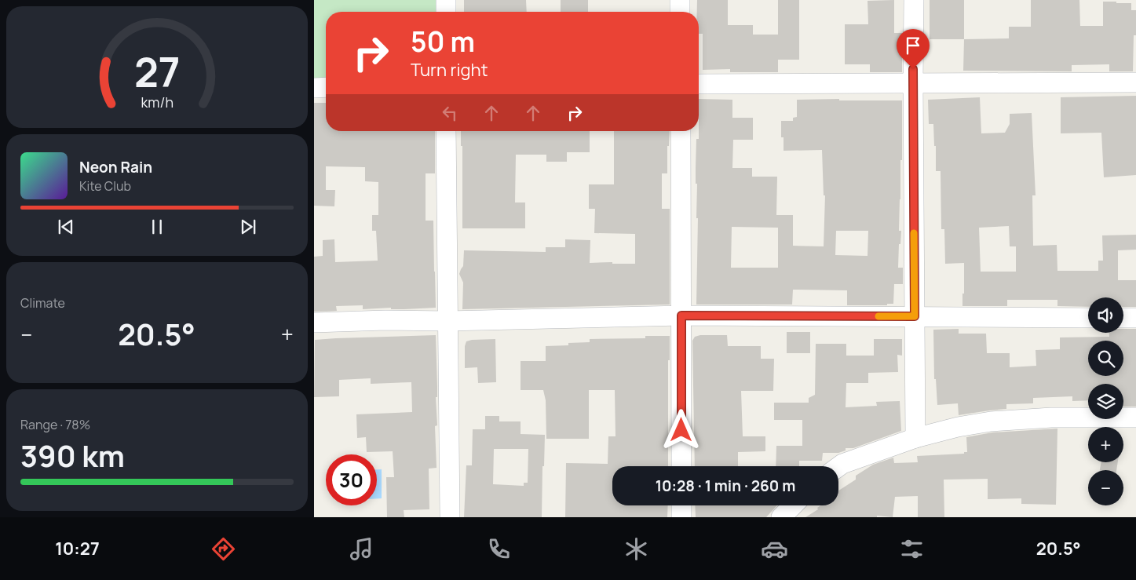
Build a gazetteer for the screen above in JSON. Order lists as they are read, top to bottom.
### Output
{
  "page": {
    "turn": ["50 m", "Turn right"],
    "song": ["Neon Rain", "Kite Club"],
    "tile": [
      "Climate",
      ["Range · 78%", "390 km"]
    ],
    "map_buttons": ["+", "−"],
    "heat": ["−", "20.5°", "+"],
    "limit": "30",
    "trip": "10:28 · 1 min · 260 m",
    "tabs": ["10:27", "20.5°"],
    "gauge": ["27", "km/h"]
  }
}
